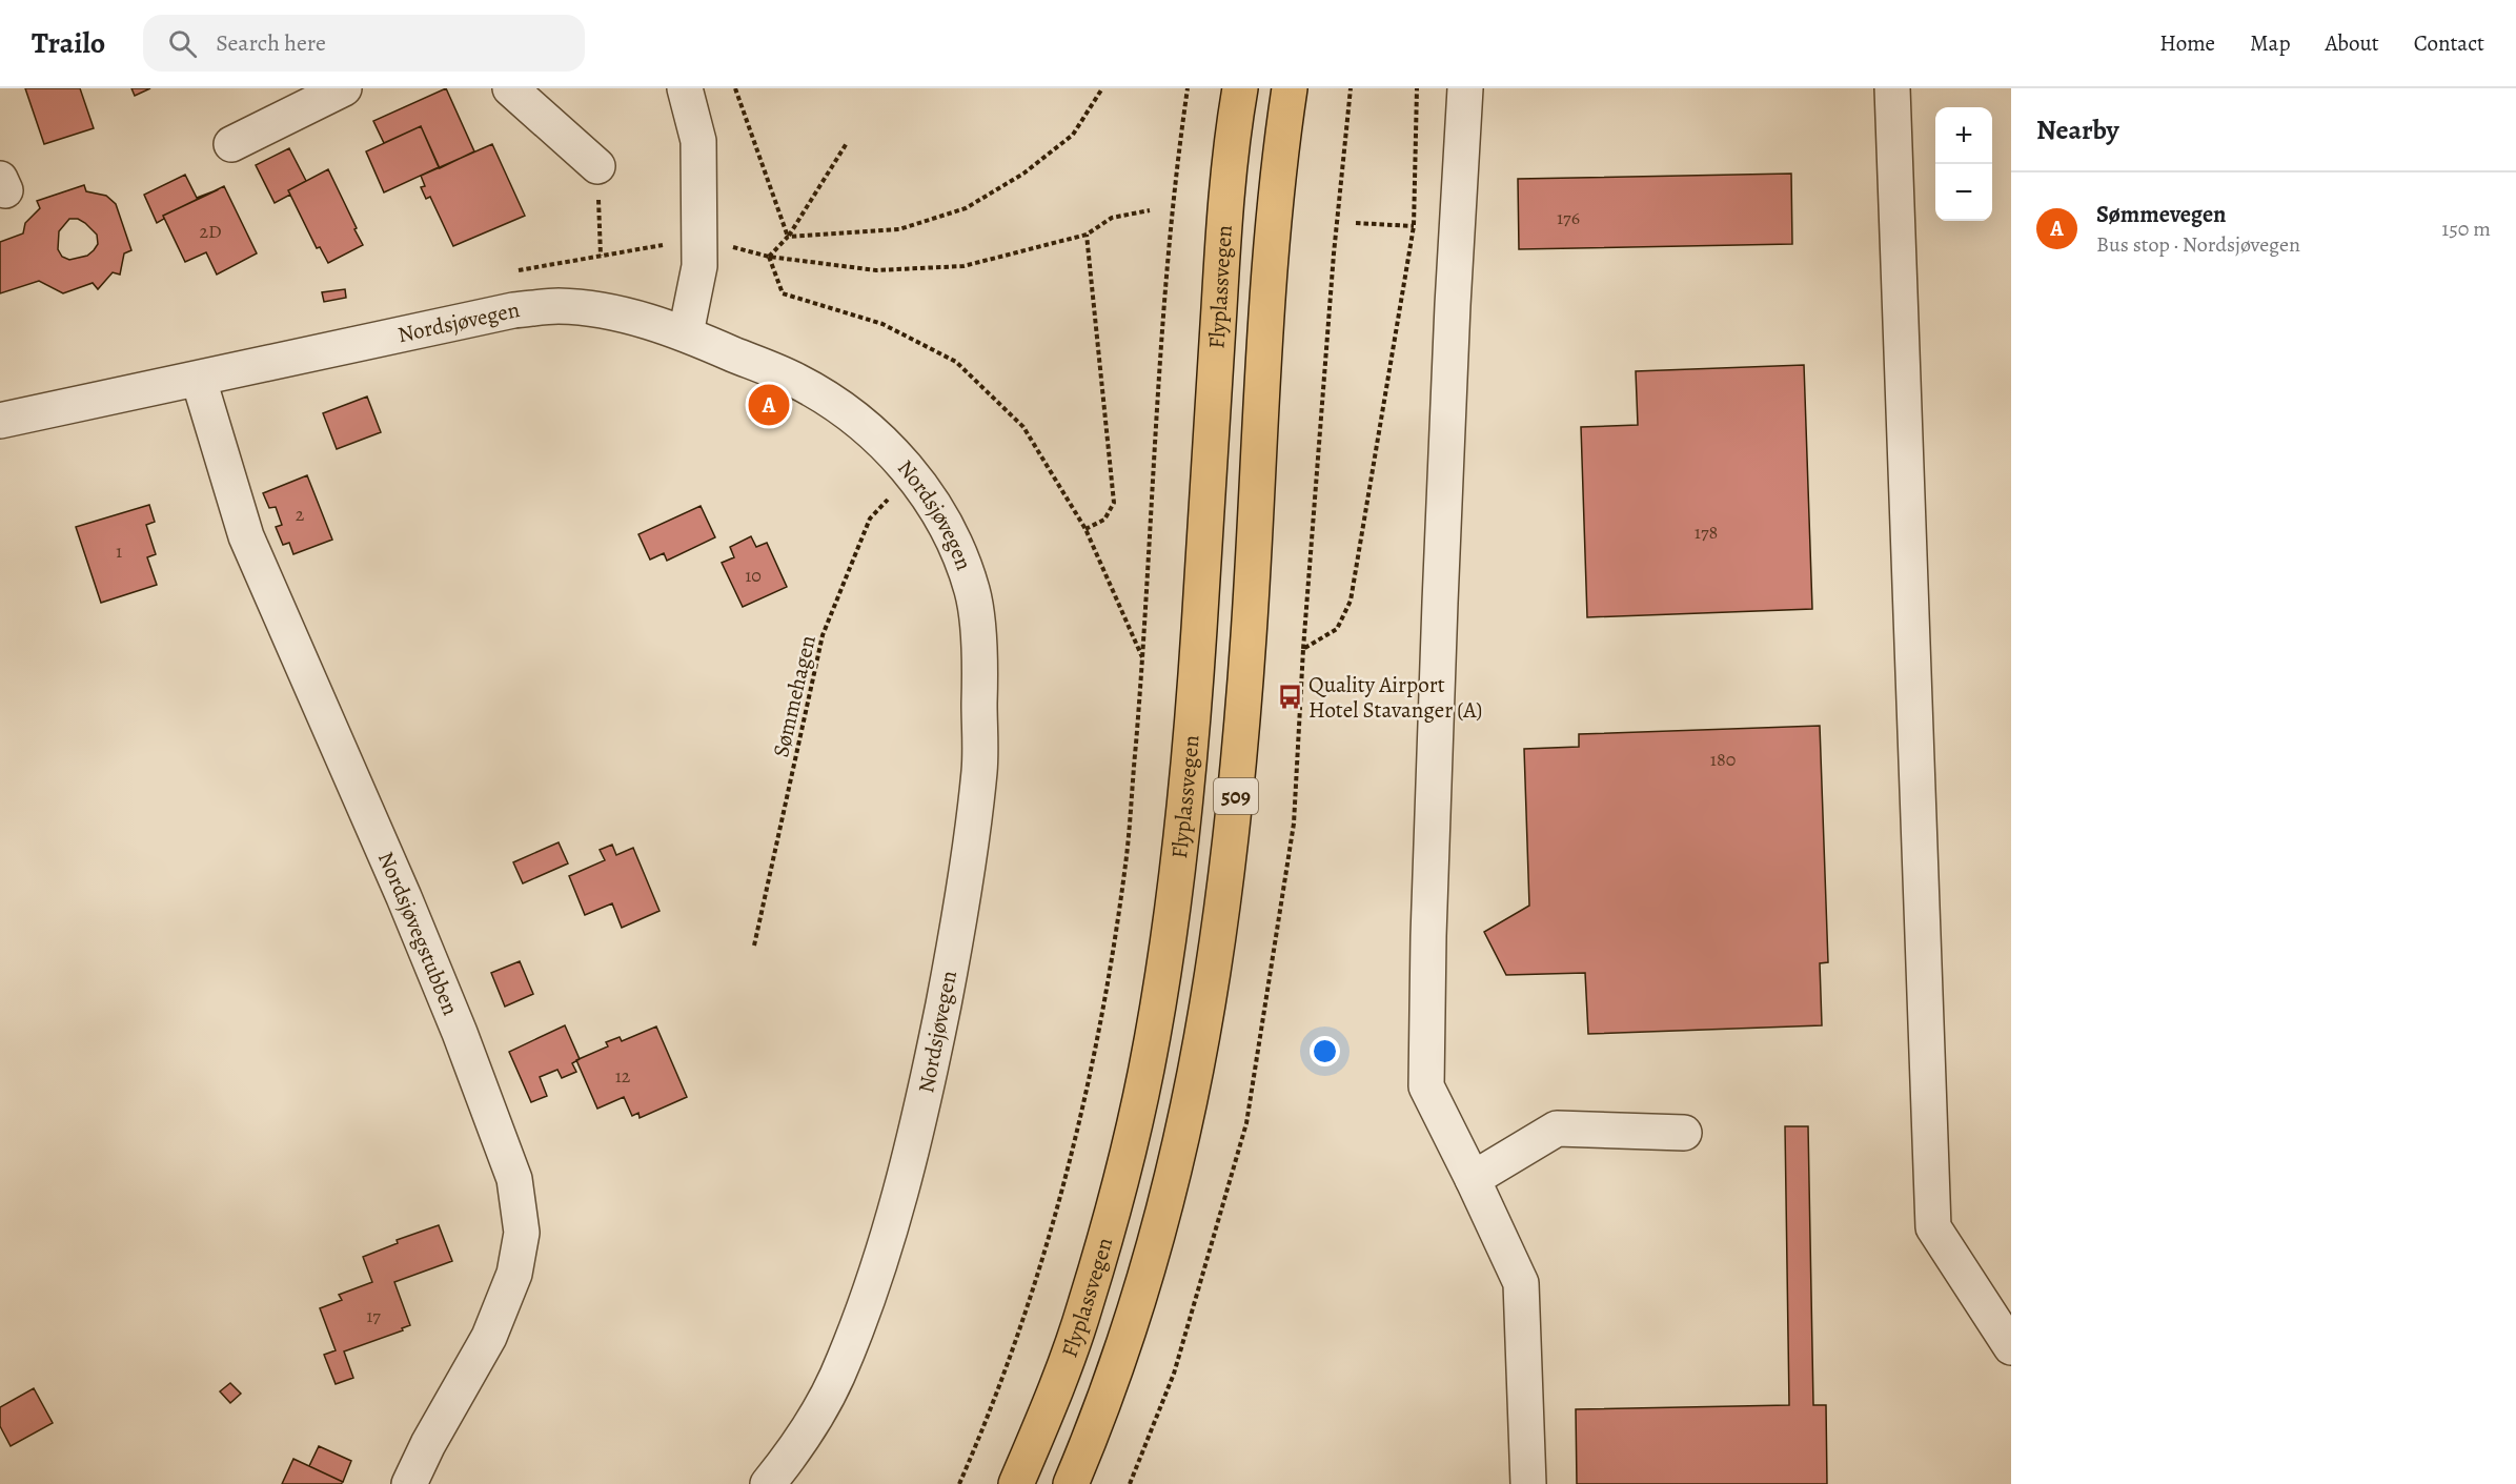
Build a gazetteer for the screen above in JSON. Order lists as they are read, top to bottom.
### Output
{
  "streets": {
    "highway": ["Flyplassvegen", "509"],
    "street": ["Nordsjøvegen", "Nordsjøvegstubben"],
    "path": ["Sømmehagen"]
  },
  "crossings": [
    ["Nordsjøvegen", "Sømmehagen"],
    ["Nordsjøvegen", "Nordsjøvegstubben"]
  ],
  "places": {
    "bus stop": ["Quality Airport Hotel Stavanger (A)"]
  },
  "house_numbers": [
    "176",
    "2D",
    "2",
    "178",
    "1",
    "10",
    "180",
    "12",
    "17"
  ],
  "page": {
    "header": "Trailo",
    "search": "Search here",
    "nav": [
      "Home",
      "Map",
      "About",
      "Contact"
    ],
    "heading": "Nearby",
    "map_buttons": ["+", "−"],
    "list": [
      {
        "mark": "A",
        "name": "Sømmevegen",
        "note": "Bus stop · Nordsjøvegen",
        "value": "150 m"
      }
    ],
    "pins": "A"
  }
}
